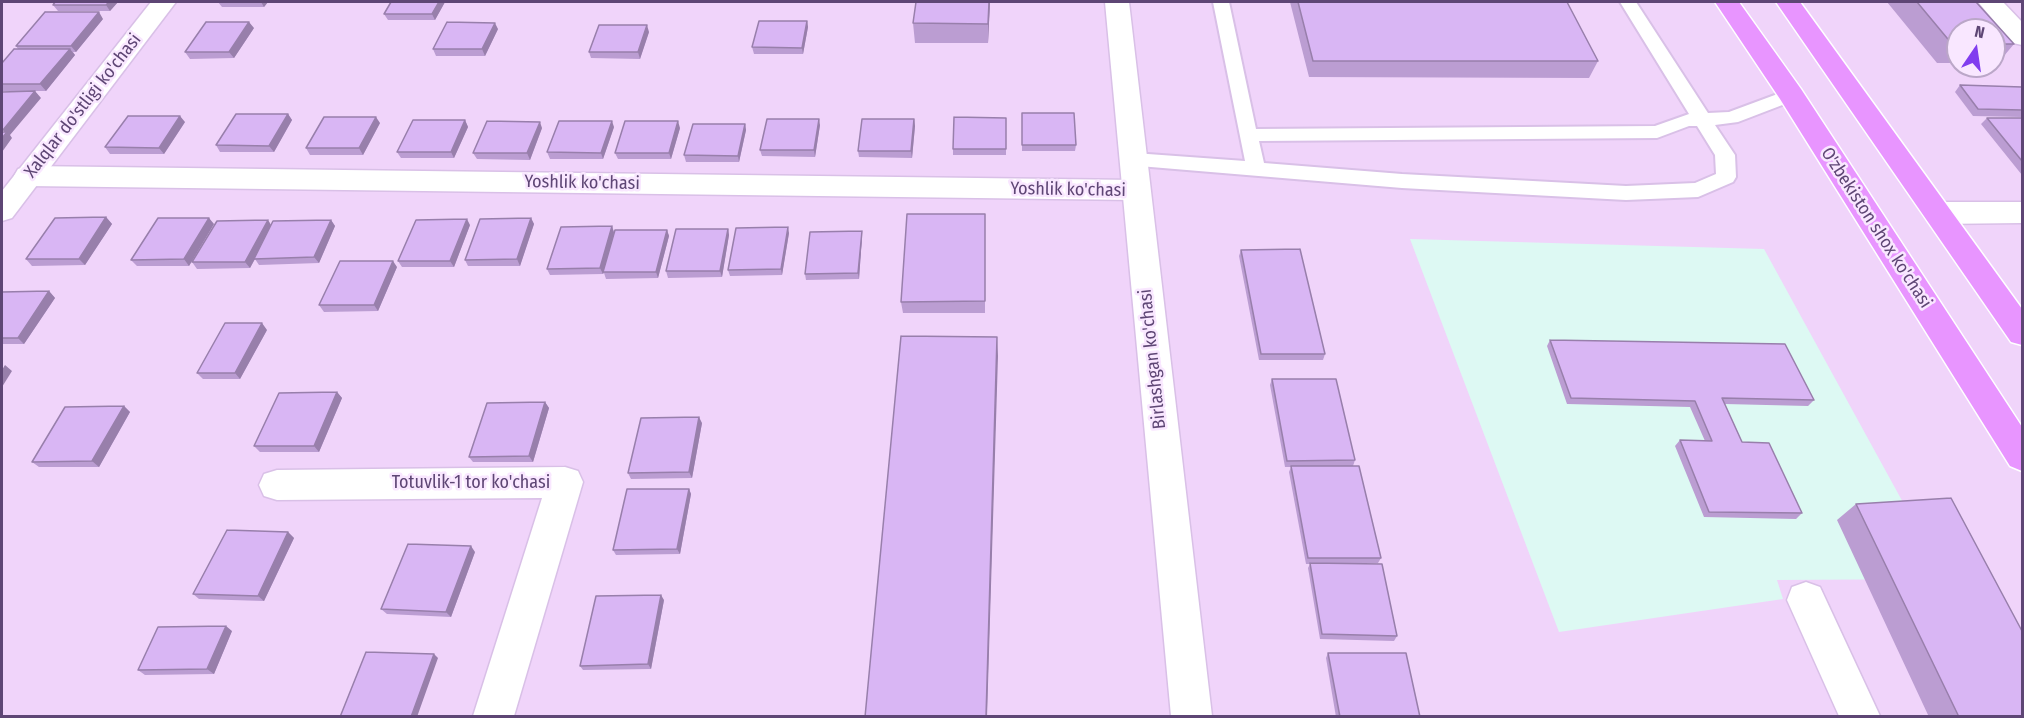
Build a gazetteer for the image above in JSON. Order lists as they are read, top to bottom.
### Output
{
  "streets": {
    "main road": ["O'zbekiston shox ko'chasi"],
    "street": [
      "Xalqlar do'stligi ko'chasi",
      "Yoshlik ko'chasi",
      "Birlashgan ko'chasi",
      "Totuvlik-1 tor ko'chasi"
    ]
  },
  "crossings": [
    ["Xalqlar do'stligi ko'chasi", "Yoshlik ko'chasi"],
    ["Yoshlik ko'chasi", "Birlashgan ko'chasi"]
  ],
  "north": "top"
}
